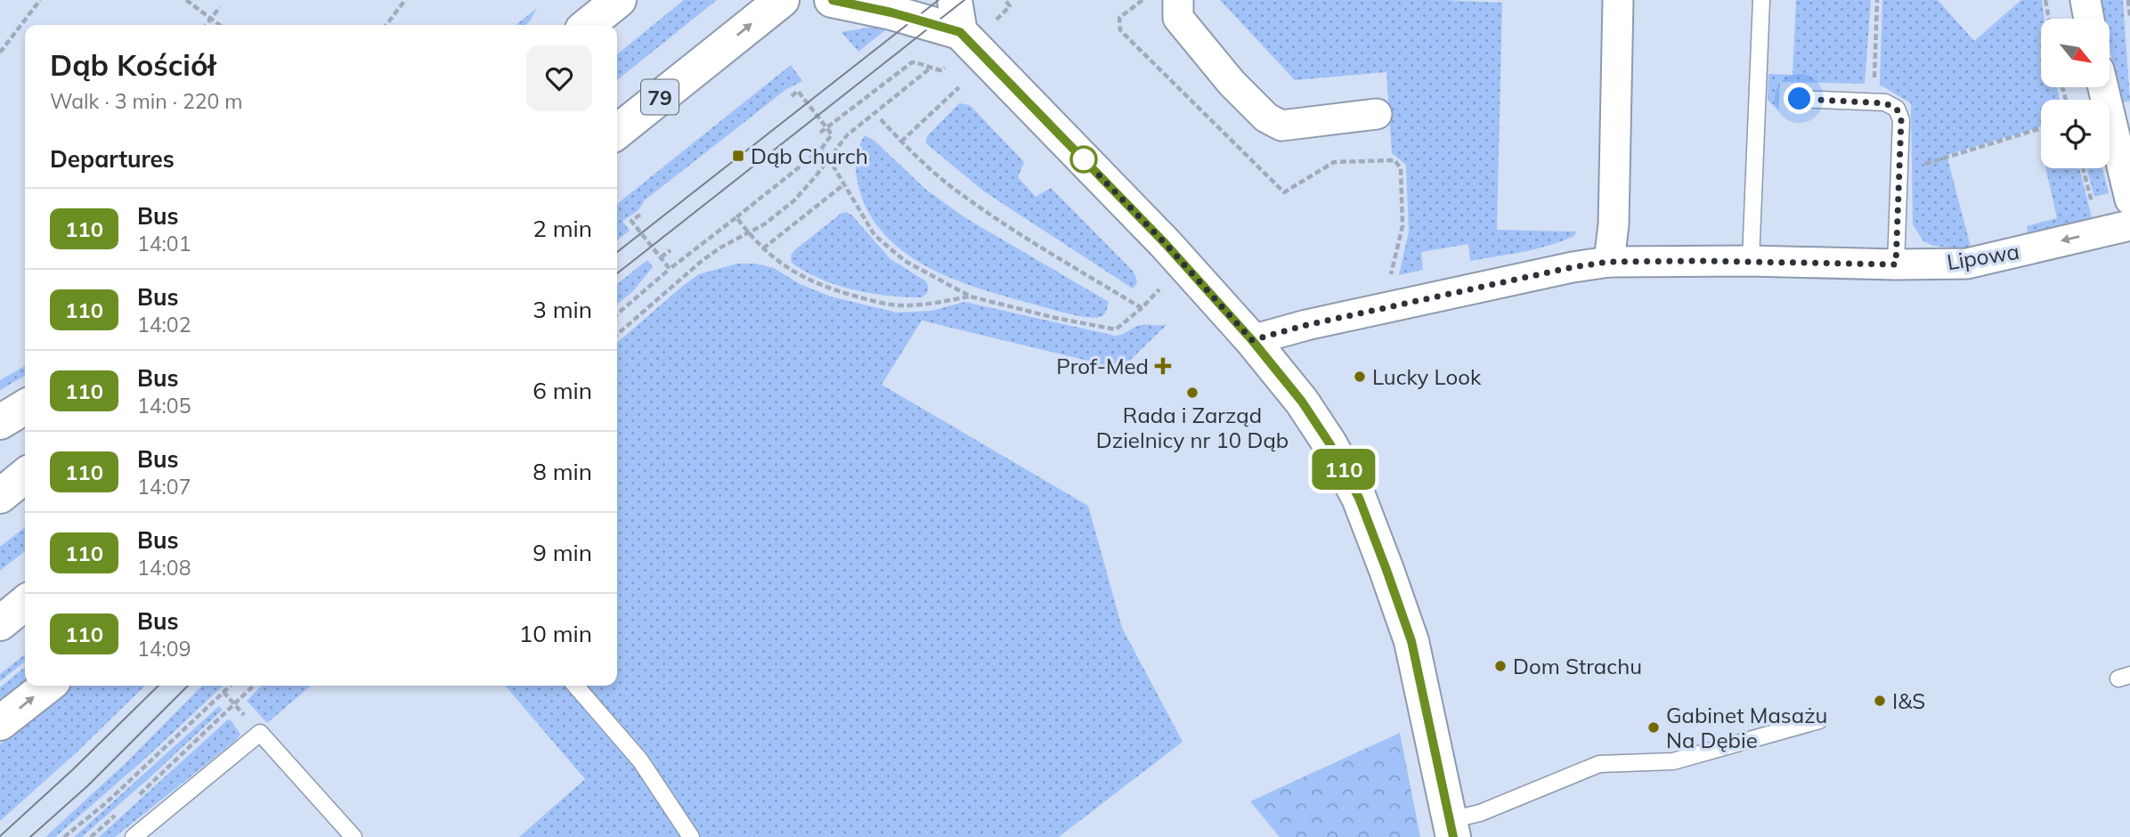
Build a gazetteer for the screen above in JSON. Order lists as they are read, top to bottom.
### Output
{
  "streets": {
    "street": ["79", "Lipowa"]
  },
  "places": {
    "transit": ["Dąb Church"],
    "health": ["Prof-Med"],
    "other": [
      "Lucky Look",
      "Rada i Zarząd Dzielnicy nr 10 Dąb",
      "Dom Strachu",
      "I&S",
      "Gabinet Masażu Na Dębie"
    ]
  },
  "lines": ["bus line 110"],
  "north": "bottom right",
  "page": {
    "on_map": "110",
    "heading": [
      ["Dąb Kościół", "Walk · 3 min · 220 m"],
      "Departures"
    ],
    "list": [
      {
        "mark": "110",
        "name": "Bus",
        "note": "14:01",
        "value": "2 min"
      },
      {
        "mark": "110",
        "name": "Bus",
        "note": "14:02",
        "value": "3 min"
      },
      {
        "mark": "110",
        "name": "Bus",
        "note": "14:05",
        "value": "6 min"
      },
      {
        "mark": "110",
        "name": "Bus",
        "note": "14:07",
        "value": "8 min"
      },
      {
        "mark": "110",
        "name": "Bus",
        "note": "14:08",
        "value": "9 min"
      },
      {
        "mark": "110",
        "name": "Bus",
        "note": "14:09",
        "value": "10 min"
      }
    ]
  }
}
